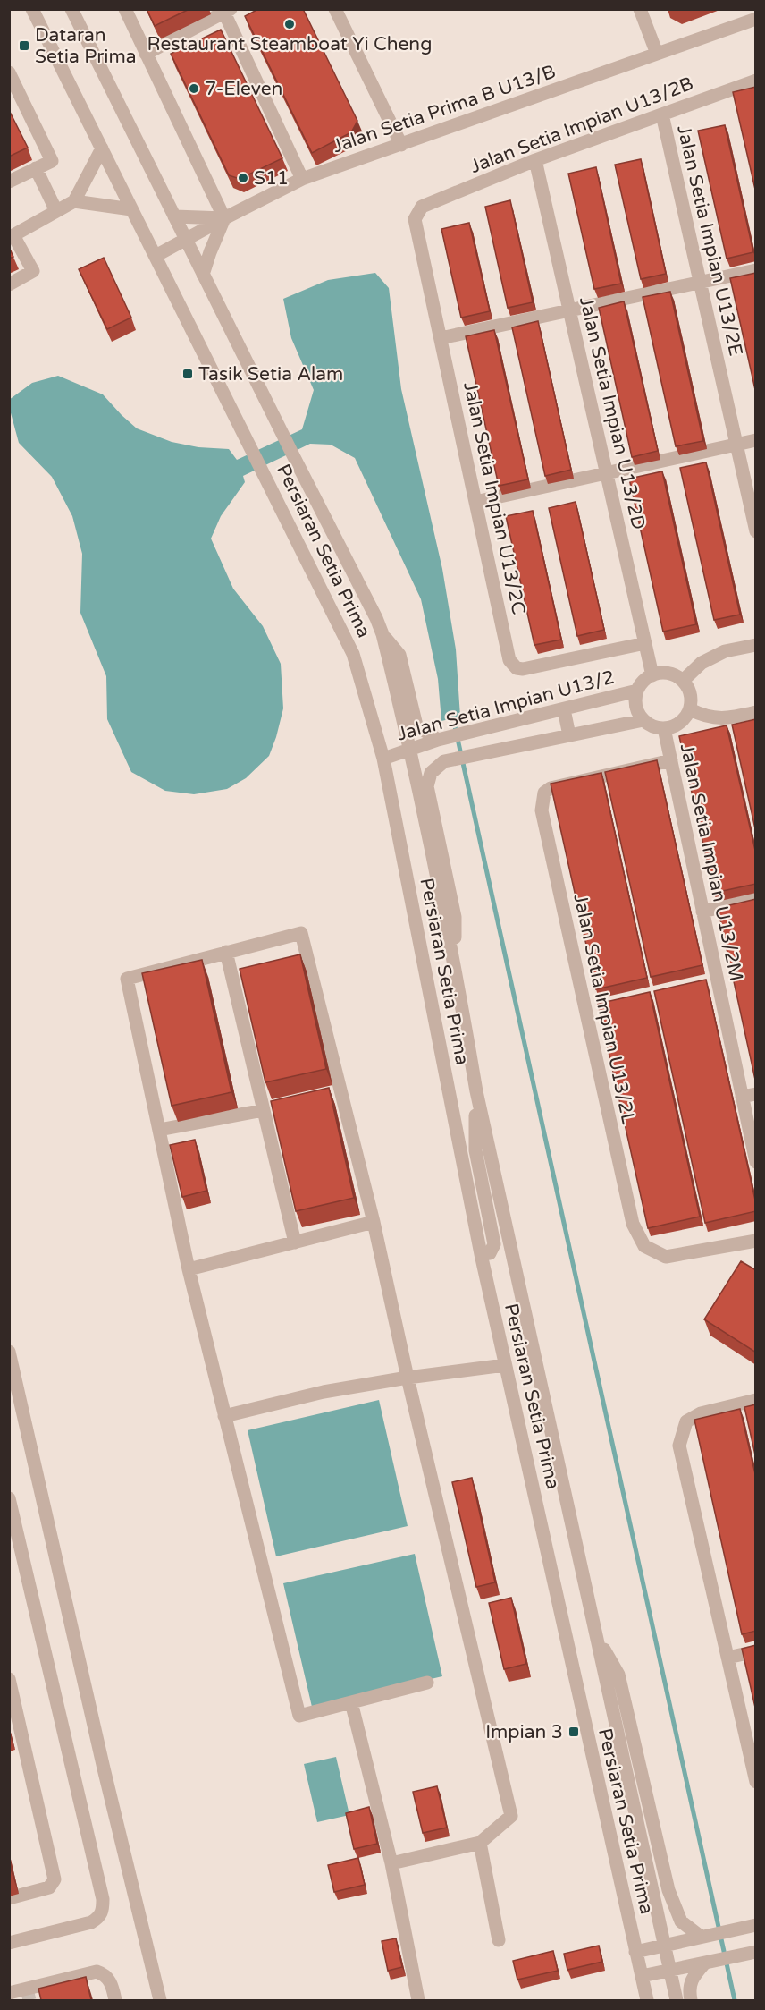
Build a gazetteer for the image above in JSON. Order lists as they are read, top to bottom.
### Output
{
  "streets": {
    "street": [
      "Jalan Setia Prima B U13/B",
      "Jalan Setia Impian U13/2B",
      "Jalan Setia Impian U13/2E",
      "Jalan Setia Impian U13/2D",
      "Jalan Setia Impian U13/2C",
      "Persiaran Setia Prima",
      "Jalan Setia Impian U13/2",
      "Jalan Setia Impian U13/2M",
      "Jalan Setia Impian U13/2L"
    ]
  },
  "crossings": [
    ["Jalan Setia Prima B U13/B", "Persiaran Setia Prima"],
    ["Jalan Setia Impian U13/2B", "Jalan Setia Impian U13/2E"],
    ["Jalan Setia Impian U13/2B", "Jalan Setia Impian U13/2D"],
    ["Jalan Setia Impian U13/2B", "Jalan Setia Impian U13/2C"],
    ["Jalan Setia Impian U13/2D", "Jalan Setia Impian U13/2C"],
    ["Jalan Setia Impian U13/2D", "Jalan Setia Impian U13/2"],
    ["Jalan Setia Impian U13/2D", "Jalan Setia Impian U13/2M"],
    ["Persiaran Setia Prima", "Jalan Setia Impian U13/2"],
    ["Jalan Setia Impian U13/2", "Jalan Setia Impian U13/2M"],
    ["Jalan Setia Impian U13/2M", "Jalan Setia Impian U13/2L"]
  ],
  "places": {
    "other": ["Restaurant Steamboat Yi Cheng", "7-Eleven", "S11"],
    "transit": ["Dataran Setia Prima", "Tasik Setia Alam", "Impian 3"]
  }
}
